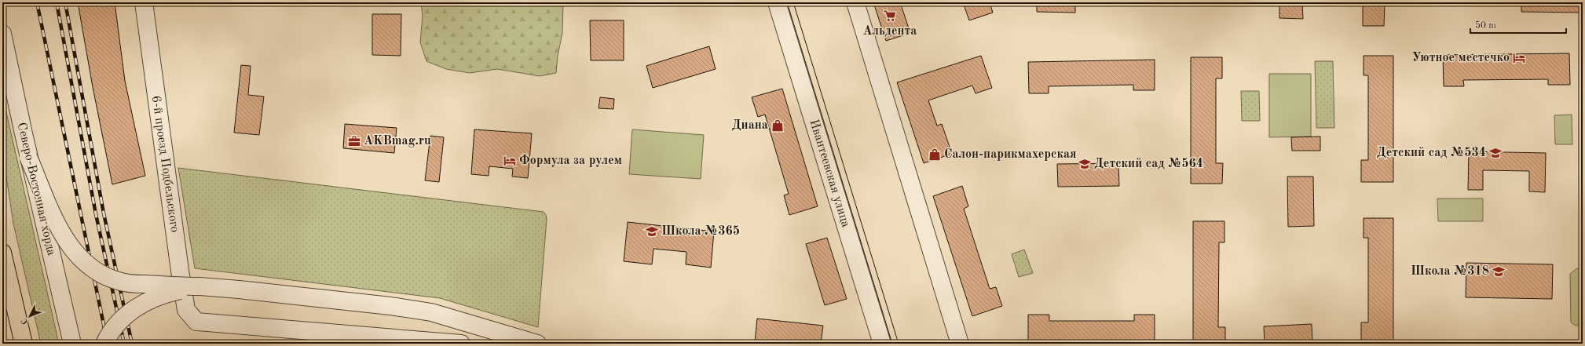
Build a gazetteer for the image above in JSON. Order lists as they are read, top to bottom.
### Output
{
  "streets": {
    "street": ["6-й проезд Подбельского", "Ивантеевская улица", "Северо-Восточная хорда"]
  },
  "places": {
    "supermarket": ["Альдента"],
    "hotel": ["Уютное местечко", "Формула за рулем"],
    "shop": ["Диана", "Салон-парикмахерская"],
    "office": ["AKBmag.ru"],
    "school or university": [
      "Детский сад №534",
      "Детский сад №564",
      "Школа №365",
      "Школа №318"
    ]
  },
  "scale_bar": "50 m",
  "north": "bottom left"
}
